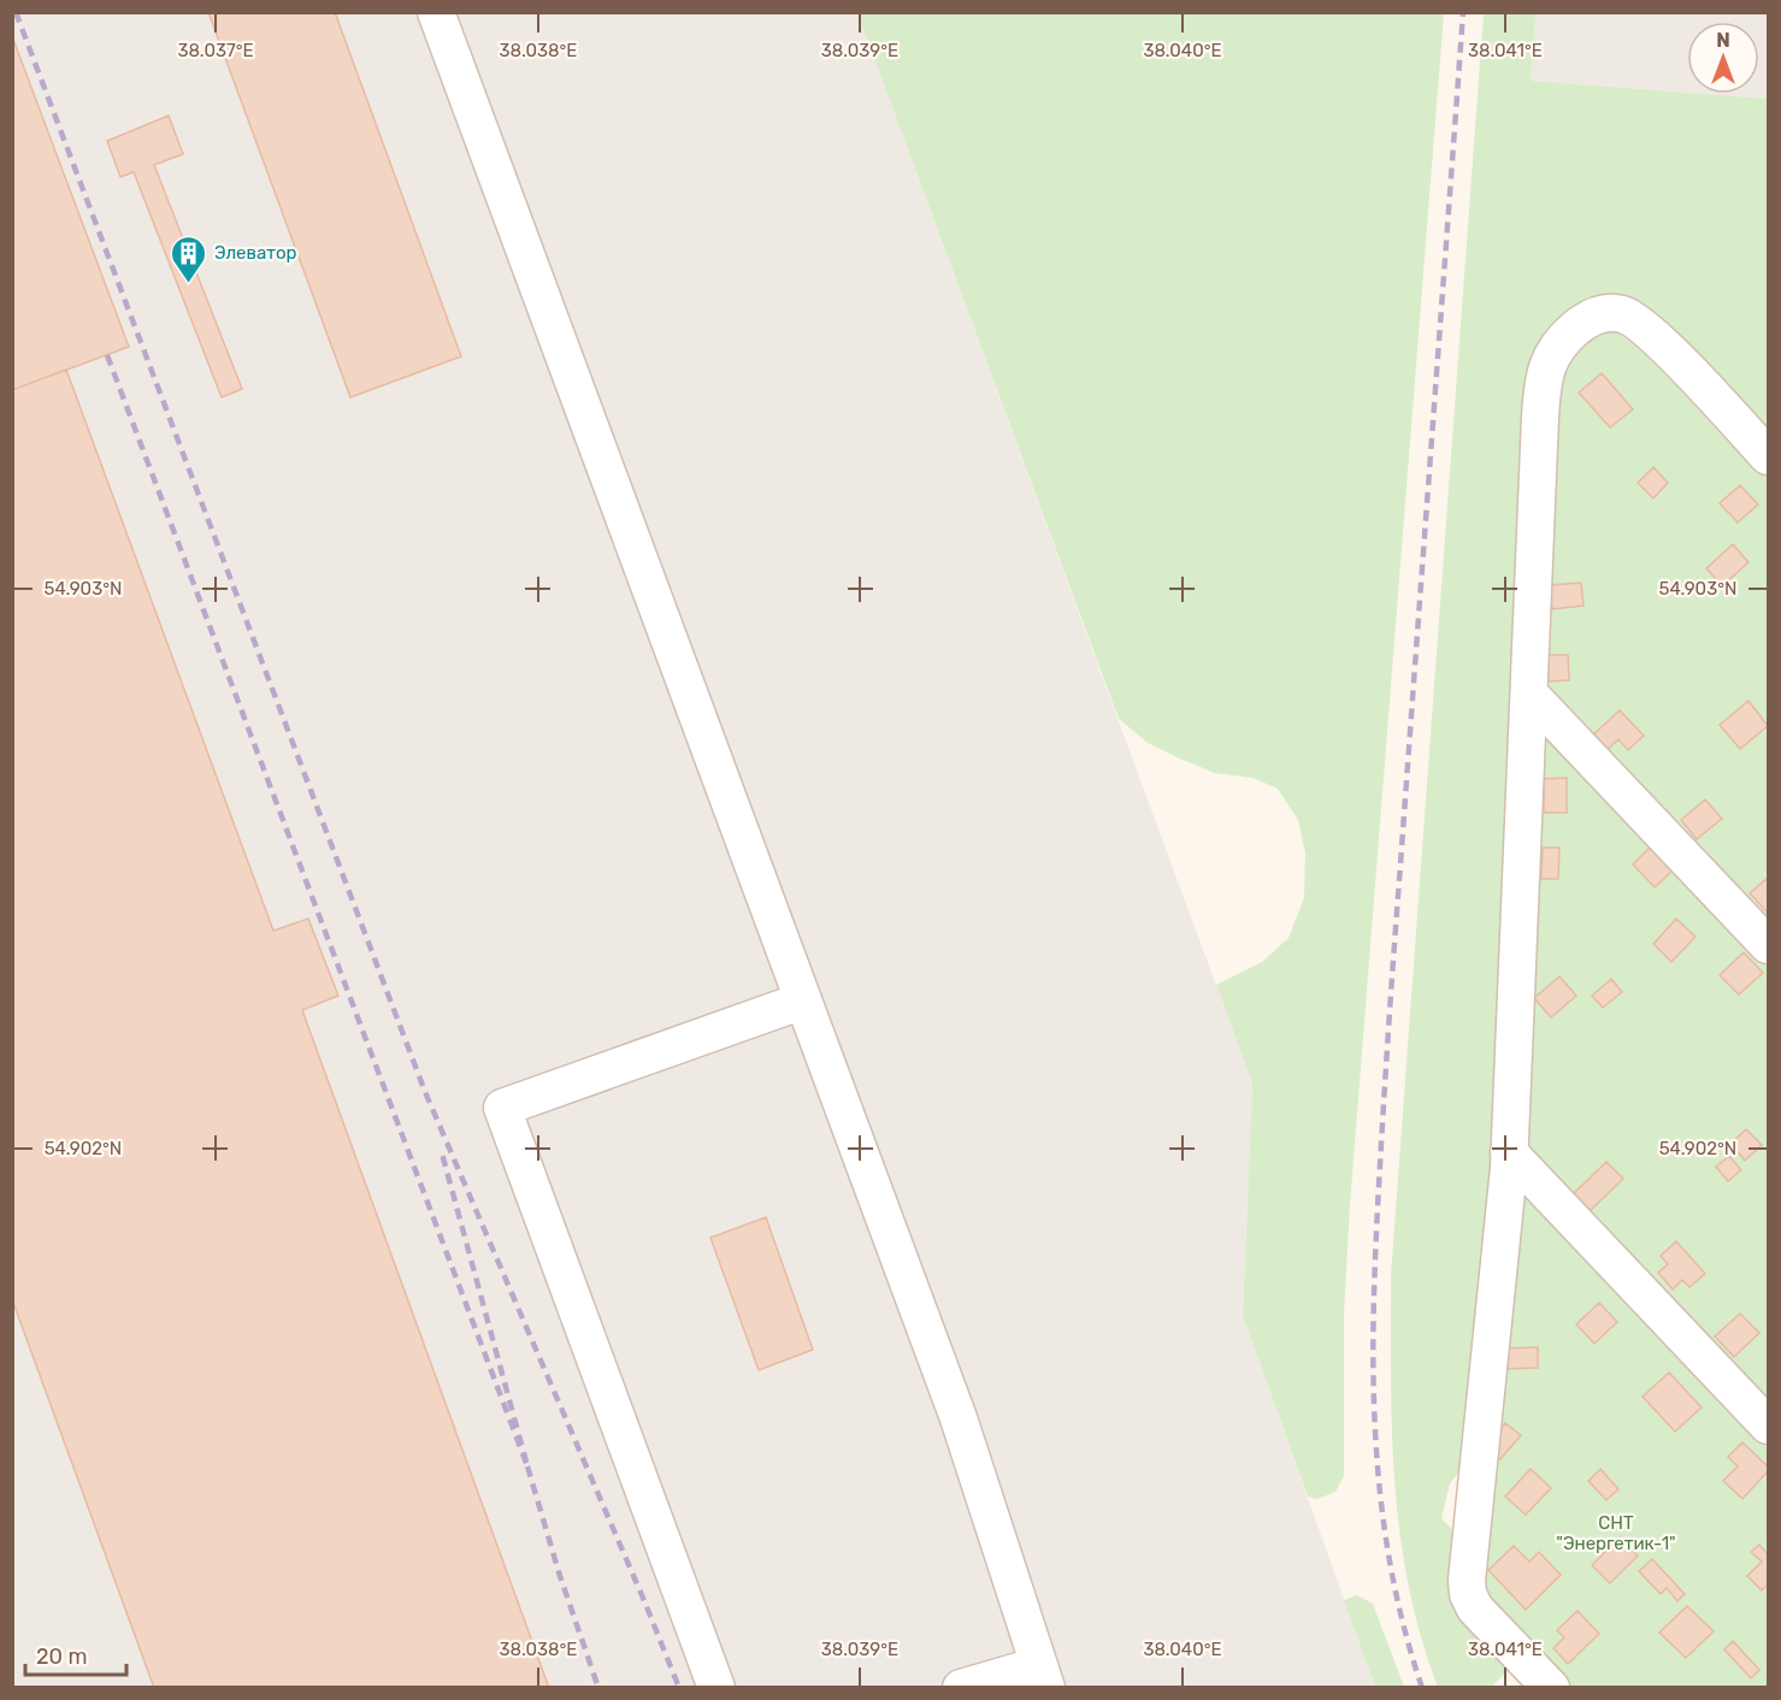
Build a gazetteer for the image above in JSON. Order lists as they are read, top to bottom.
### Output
{
  "parks": ["СНТ \"Энергетик-1\""],
  "places": {
    "building": ["Элеватор"]
  },
  "scale_bar": "20 m",
  "north": "top",
  "coordinates": [
    "38.037°E",
    "38.038°E",
    "38.039°E",
    "38.040°E",
    "38.041°E",
    "54.903°N",
    "54.902°N"
  ]
}
